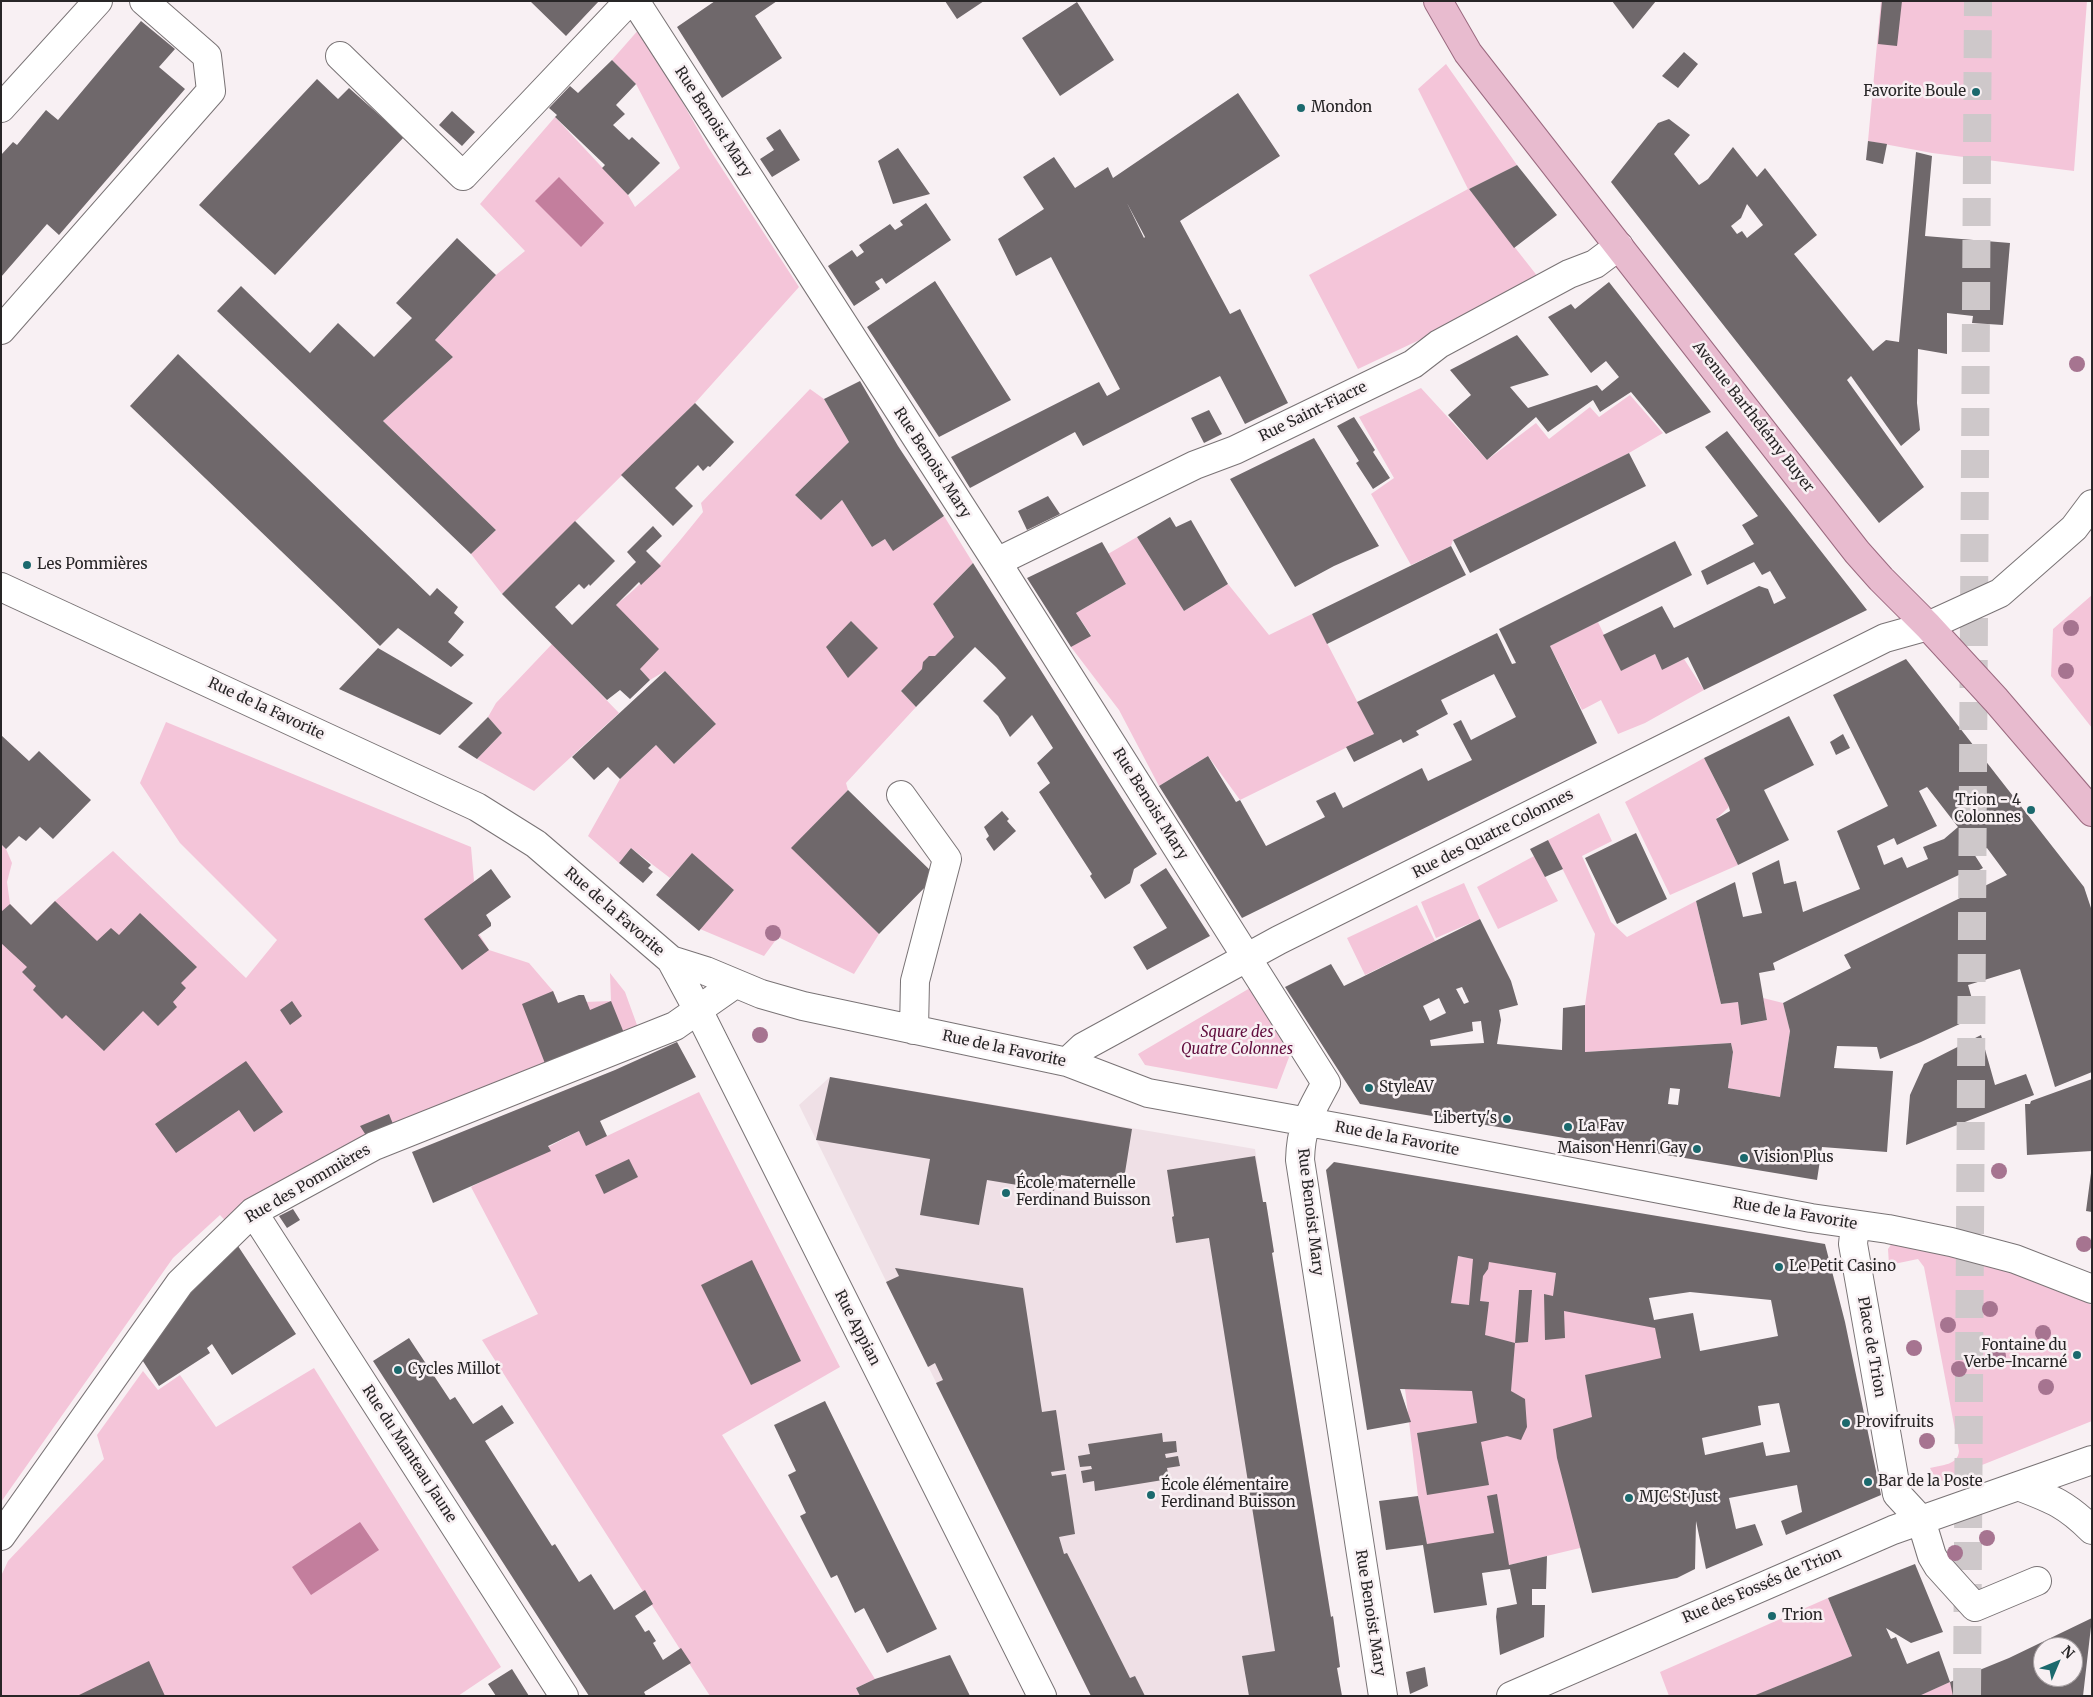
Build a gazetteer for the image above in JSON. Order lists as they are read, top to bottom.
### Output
{
  "streets": {
    "main road": ["Avenue Barthélémy Buyer"],
    "street": [
      "Rue Benoist Mary",
      "Rue Saint-Fiacre",
      "Rue de la Favorite",
      "Rue des Quatre Colonnes",
      "Rue des Pommières",
      "Rue Appian",
      "Place de Trion",
      "Rue du Manteau Jaune",
      "Rue des Fossés de Trion"
    ]
  },
  "crossings": [
    ["Rue Benoist Mary", "Rue Saint-Fiacre"],
    ["Rue Benoist Mary", "Rue de la Favorite"],
    ["Rue Benoist Mary", "Rue des Quatre Colonnes"],
    ["Rue Saint-Fiacre", "Avenue Barthélémy Buyer"],
    ["Avenue Barthélémy Buyer", "Rue des Quatre Colonnes"],
    ["Rue de la Favorite", "Rue des Quatre Colonnes"],
    ["Rue de la Favorite", "Rue des Pommières"],
    ["Rue de la Favorite", "Rue Appian"],
    ["Rue de la Favorite", "Place de Trion"],
    ["Rue des Pommières", "Rue Appian"],
    ["Rue des Pommières", "Rue du Manteau Jaune"],
    ["Place de Trion", "Rue des Fossés de Trion"]
  ],
  "parks": ["Square des Quatre Colonnes"],
  "places": [
    "Favorite Boule",
    "Mondon",
    "Les Pommières",
    "Trion - 4 Colonnes",
    "StyleAV",
    "Liberty's",
    "La Fav",
    "Maison Henri Gay",
    "Vision Plus",
    "École maternelle Ferdinand Buisson",
    "Le Petit Casino",
    "Fontaine du Verbe-Incarné",
    "Cycles Millot",
    "Provifruits",
    "Bar de la Poste",
    "École élémentaire Ferdinand Buisson",
    "MJC St Just",
    "Trion"
  ],
  "north": "top right"
}
